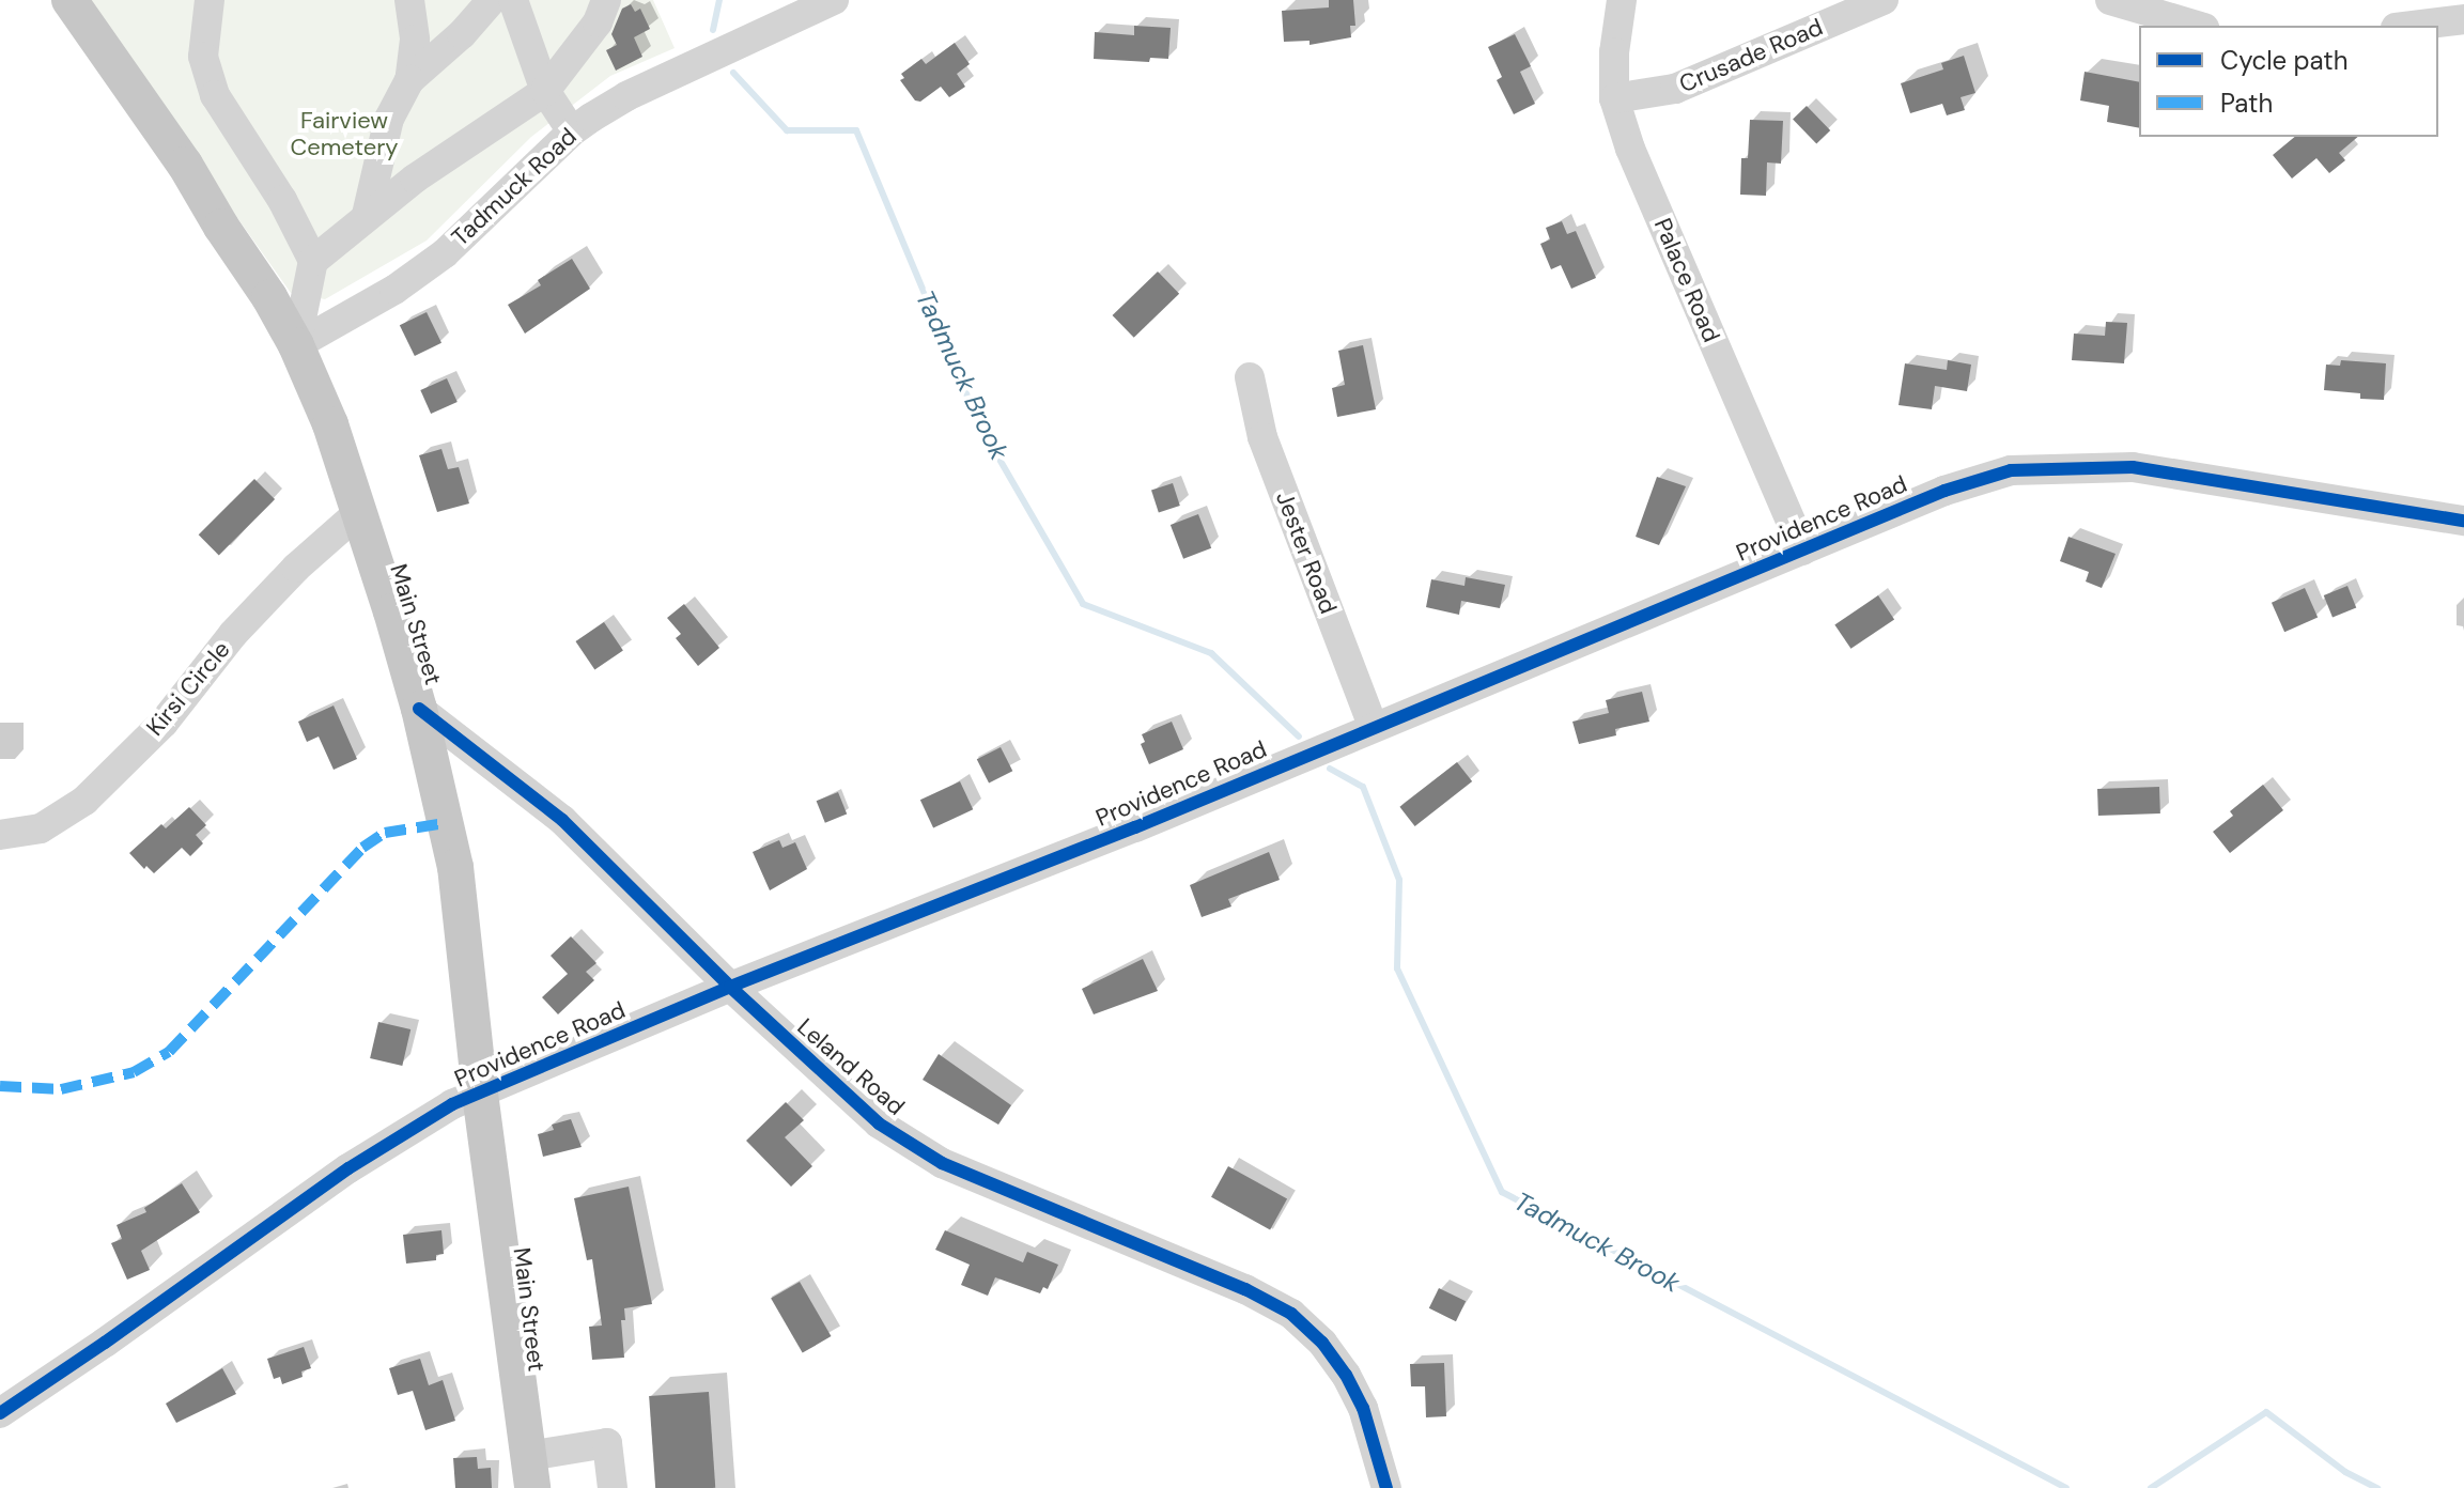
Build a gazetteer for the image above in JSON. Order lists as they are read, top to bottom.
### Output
{
  "streets": {
    "main road": ["Main Street"],
    "street": [
      "Crusade Road",
      "Tadmuck Road",
      "Palace Road",
      "Providence Road",
      "Jester Road",
      "Kirsi Circle",
      "Leland Road"
    ]
  },
  "crossings": [
    ["Crusade Road", "Palace Road"],
    ["Tadmuck Road", "Main Street"],
    ["Palace Road", "Providence Road"],
    ["Providence Road", "Jester Road"],
    ["Providence Road", "Main Street"],
    ["Providence Road", "Leland Road"],
    ["Main Street", "Kirsi Circle"],
    ["Main Street", "Leland Road"]
  ],
  "water": ["Tadmuck Brook"],
  "parks": ["Fairview Cemetery"],
  "legend": ["Cycle path", "Path"]
}
